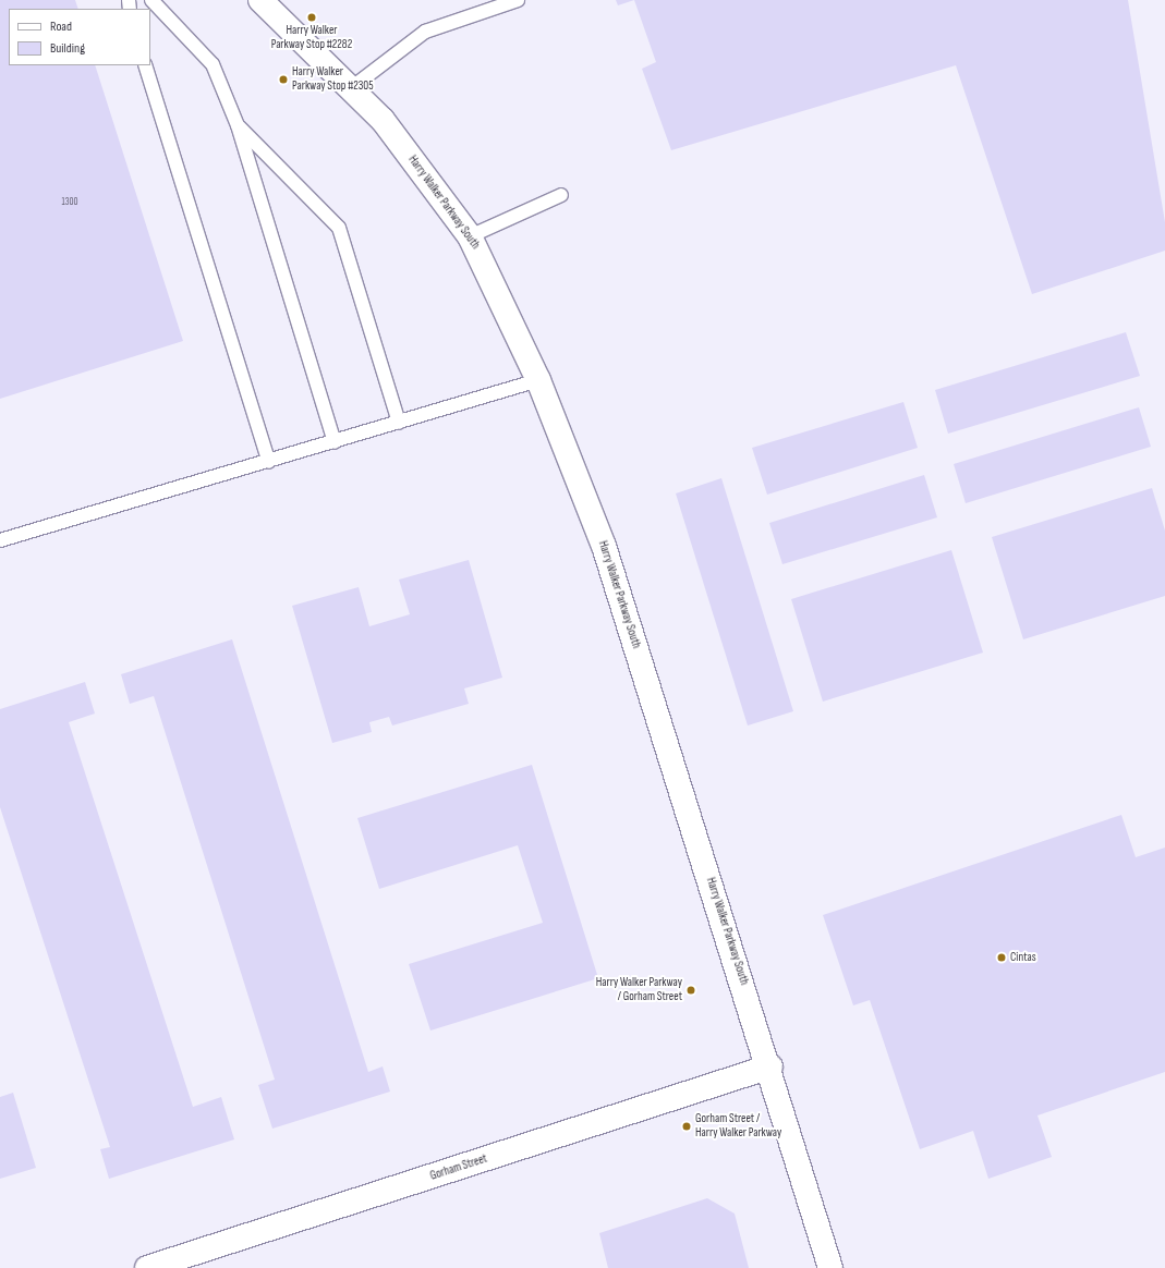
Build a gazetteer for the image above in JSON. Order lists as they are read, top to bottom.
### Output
{
  "streets": {
    "street": ["Harry Walker Parkway South", "Gorham Street"]
  },
  "crossings": [
    ["Harry Walker Parkway South", "Gorham Street"]
  ],
  "places": [
    "Harry Walker Parkway Stop #2282",
    "Harry Walker Parkway Stop #2305",
    "Cintas",
    "Harry Walker Parkway / Gorham Street",
    "Gorham Street / Harry Walker Parkway"
  ],
  "house_numbers": ["1300"],
  "legend": ["Road", "Building"]
}
